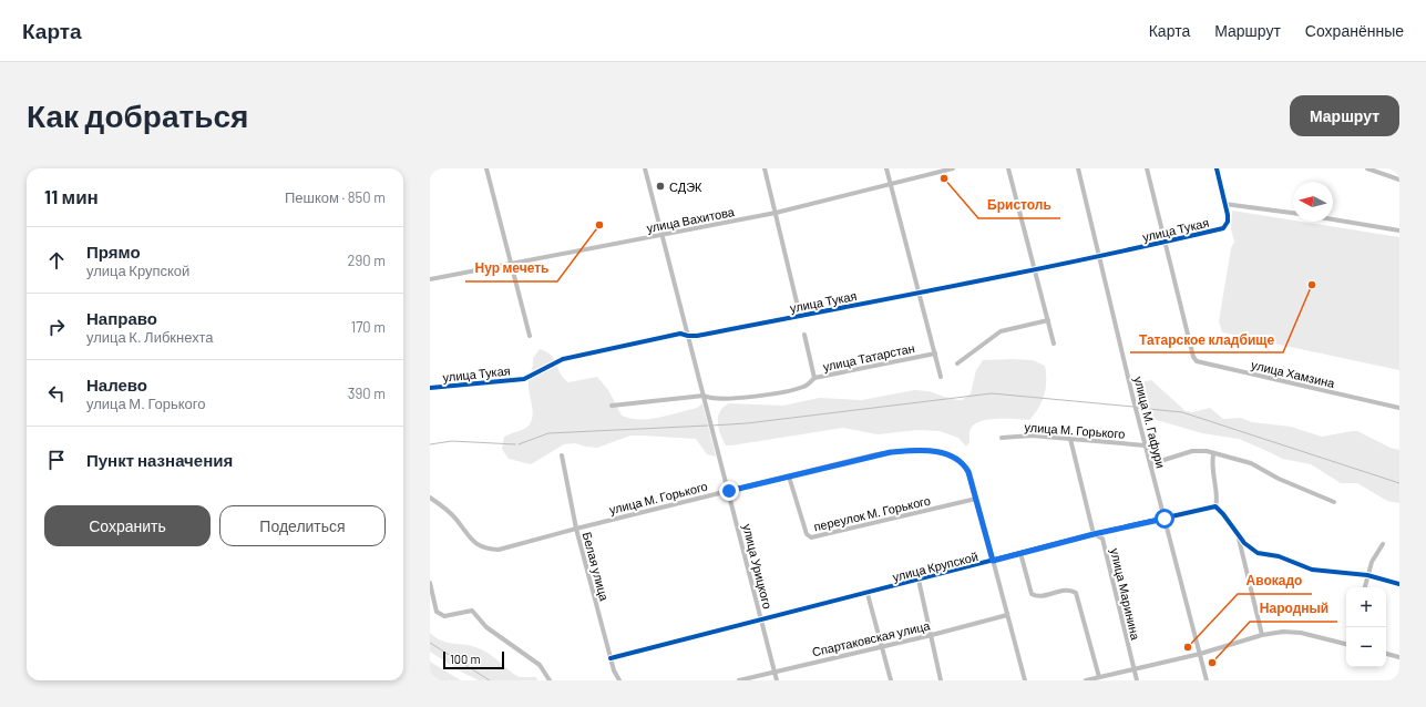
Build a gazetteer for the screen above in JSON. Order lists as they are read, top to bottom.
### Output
{
  "streets": {
    "street": [
      "улица Вахитова",
      "улица Тукая",
      "улица Татарстан",
      "улица Хамзина",
      "улица М. Гафури",
      "улица М. Горького",
      "переулок М. Горького",
      "Белая улица",
      "улица Урицкого",
      "улица Крупской",
      "улица Маринина",
      "Спартаковская улица"
    ]
  },
  "crossings": [
    ["улица Тукая", "улица Хамзина"],
    ["улица Тукая", "улица М. Гафури"],
    ["улица Татарстан", "улица Урицкого"],
    ["улица М. Гафури", "улица М. Горького"],
    ["улица М. Гафури", "улица Крупской"],
    ["улица М. Горького", "переулок М. Горького"],
    ["улица М. Горького", "Белая улица"],
    ["улица М. Горького", "улица Урицкого"],
    ["улица М. Горького", "улица Маринина"],
    ["Белая улица", "улица Крупской"],
    ["улица Урицкого", "улица Крупской"],
    ["улица Урицкого", "Спартаковская улица"],
    ["улица Крупской", "улица Маринина"]
  ],
  "places": [
    "Бристоль",
    "СДЭК",
    "Нур мечеть",
    "Татарское кладбище",
    "Авокадо",
    "Народный"
  ],
  "scale_bar": "100 m",
  "north": "left",
  "page": {
    "header": "Карта",
    "nav": ["Карта", "Маршрут", "Сохранённые"],
    "buttons": [
      "Маршрут",
      ["Сохранить", "Поделиться"]
    ],
    "title": "Как добраться",
    "heading": ["11 мин", "Пешком · 850 m"],
    "list": [
      ["Прямо", "улица Крупской", "290 m"],
      ["Направо", "улица К. Либкнехта", "170 m"],
      ["Налево", "улица М. Горького", "390 m"],
      "Пункт назначения"
    ],
    "map_buttons": ["+", "−"],
    "scale": "100 m"
  }
}
